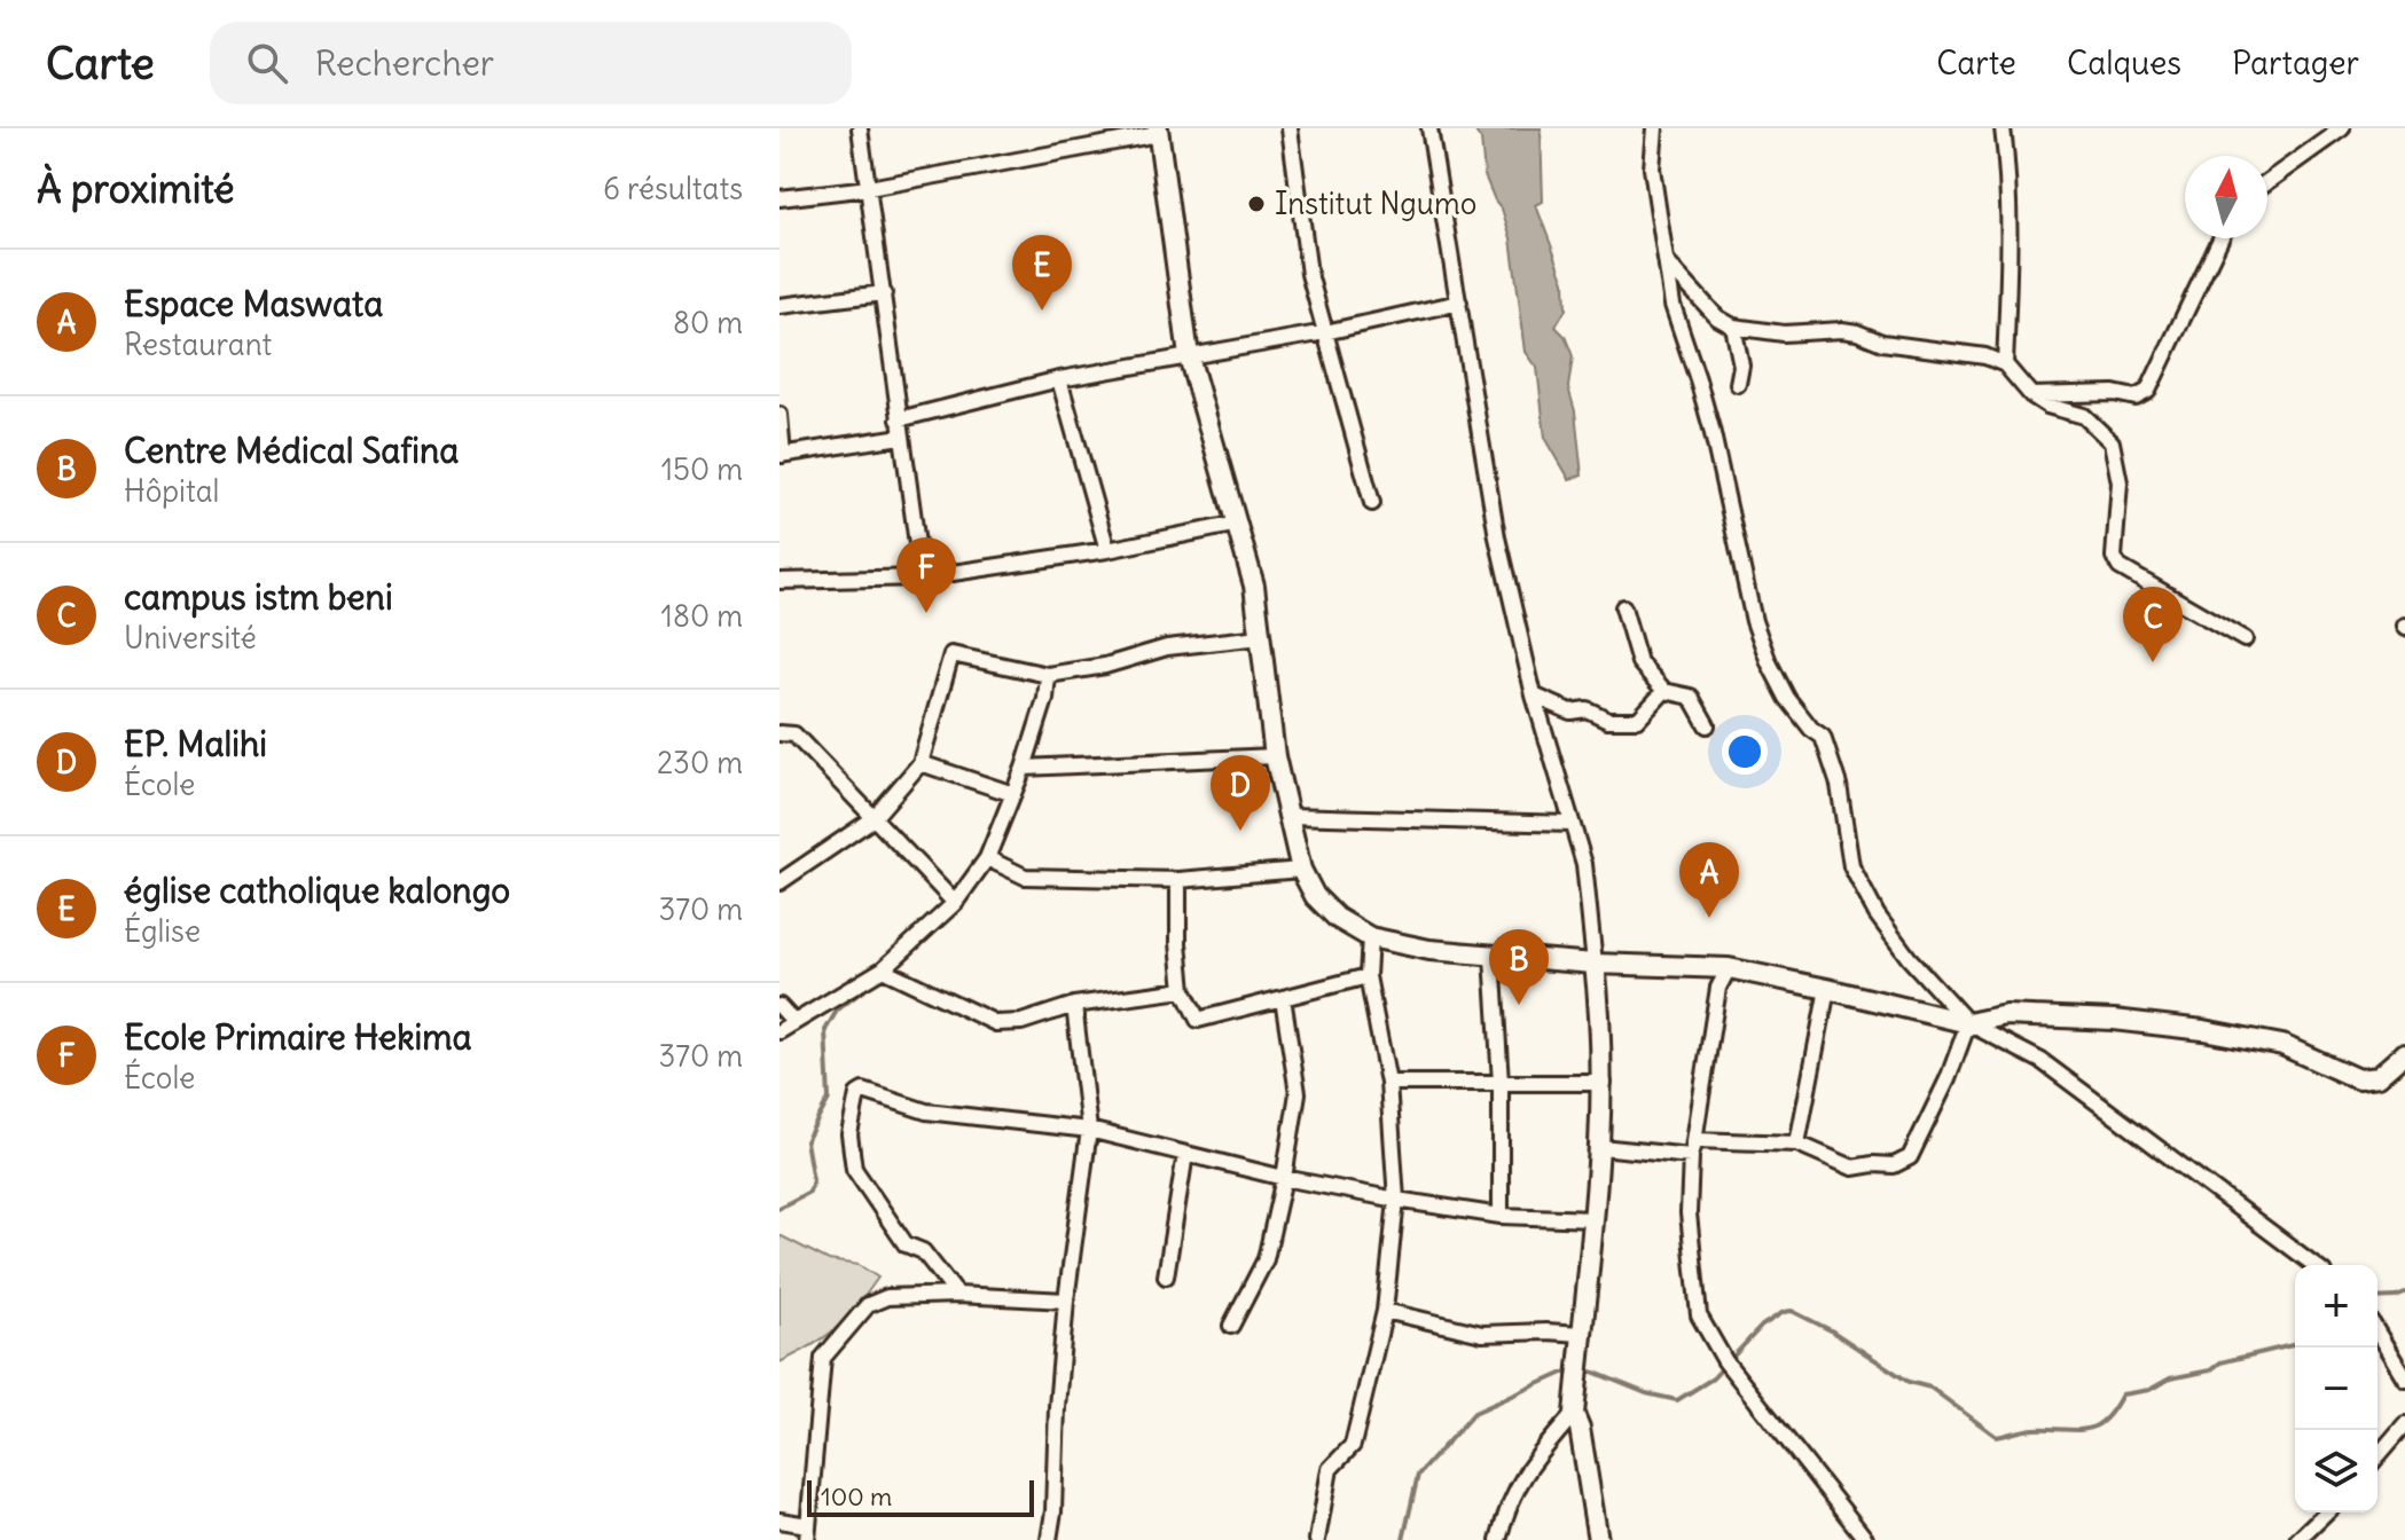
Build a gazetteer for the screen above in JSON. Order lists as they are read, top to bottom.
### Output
{
  "places": ["Institut Ngumo"],
  "scale_bar": "100 m",
  "north": "top",
  "page": {
    "header": "Carte",
    "search": "Rechercher",
    "nav": ["Carte", "Calques", "Partager"],
    "heading": ["À proximité", "6 résultats"],
    "pins": [
      "E",
      "F",
      "C",
      "D",
      "A",
      "B"
    ],
    "list": [
      {
        "mark": "A",
        "name": "Espace Maswata",
        "note": "Restaurant",
        "value": "80 m"
      },
      {
        "mark": "B",
        "name": "Centre Médical Safina",
        "note": "Hôpital",
        "value": "150 m"
      },
      {
        "mark": "C",
        "name": "campus istm beni",
        "note": "Université",
        "value": "180 m"
      },
      {
        "mark": "D",
        "name": "EP. Malihi",
        "note": "École",
        "value": "230 m"
      },
      {
        "mark": "E",
        "name": "église catholique kalongo",
        "note": "Église",
        "value": "370 m"
      },
      {
        "mark": "F",
        "name": "Ecole Primaire Hekima",
        "note": "École",
        "value": "370 m"
      }
    ],
    "map_buttons": ["+", "−"],
    "scale": "100 m"
  }
}
